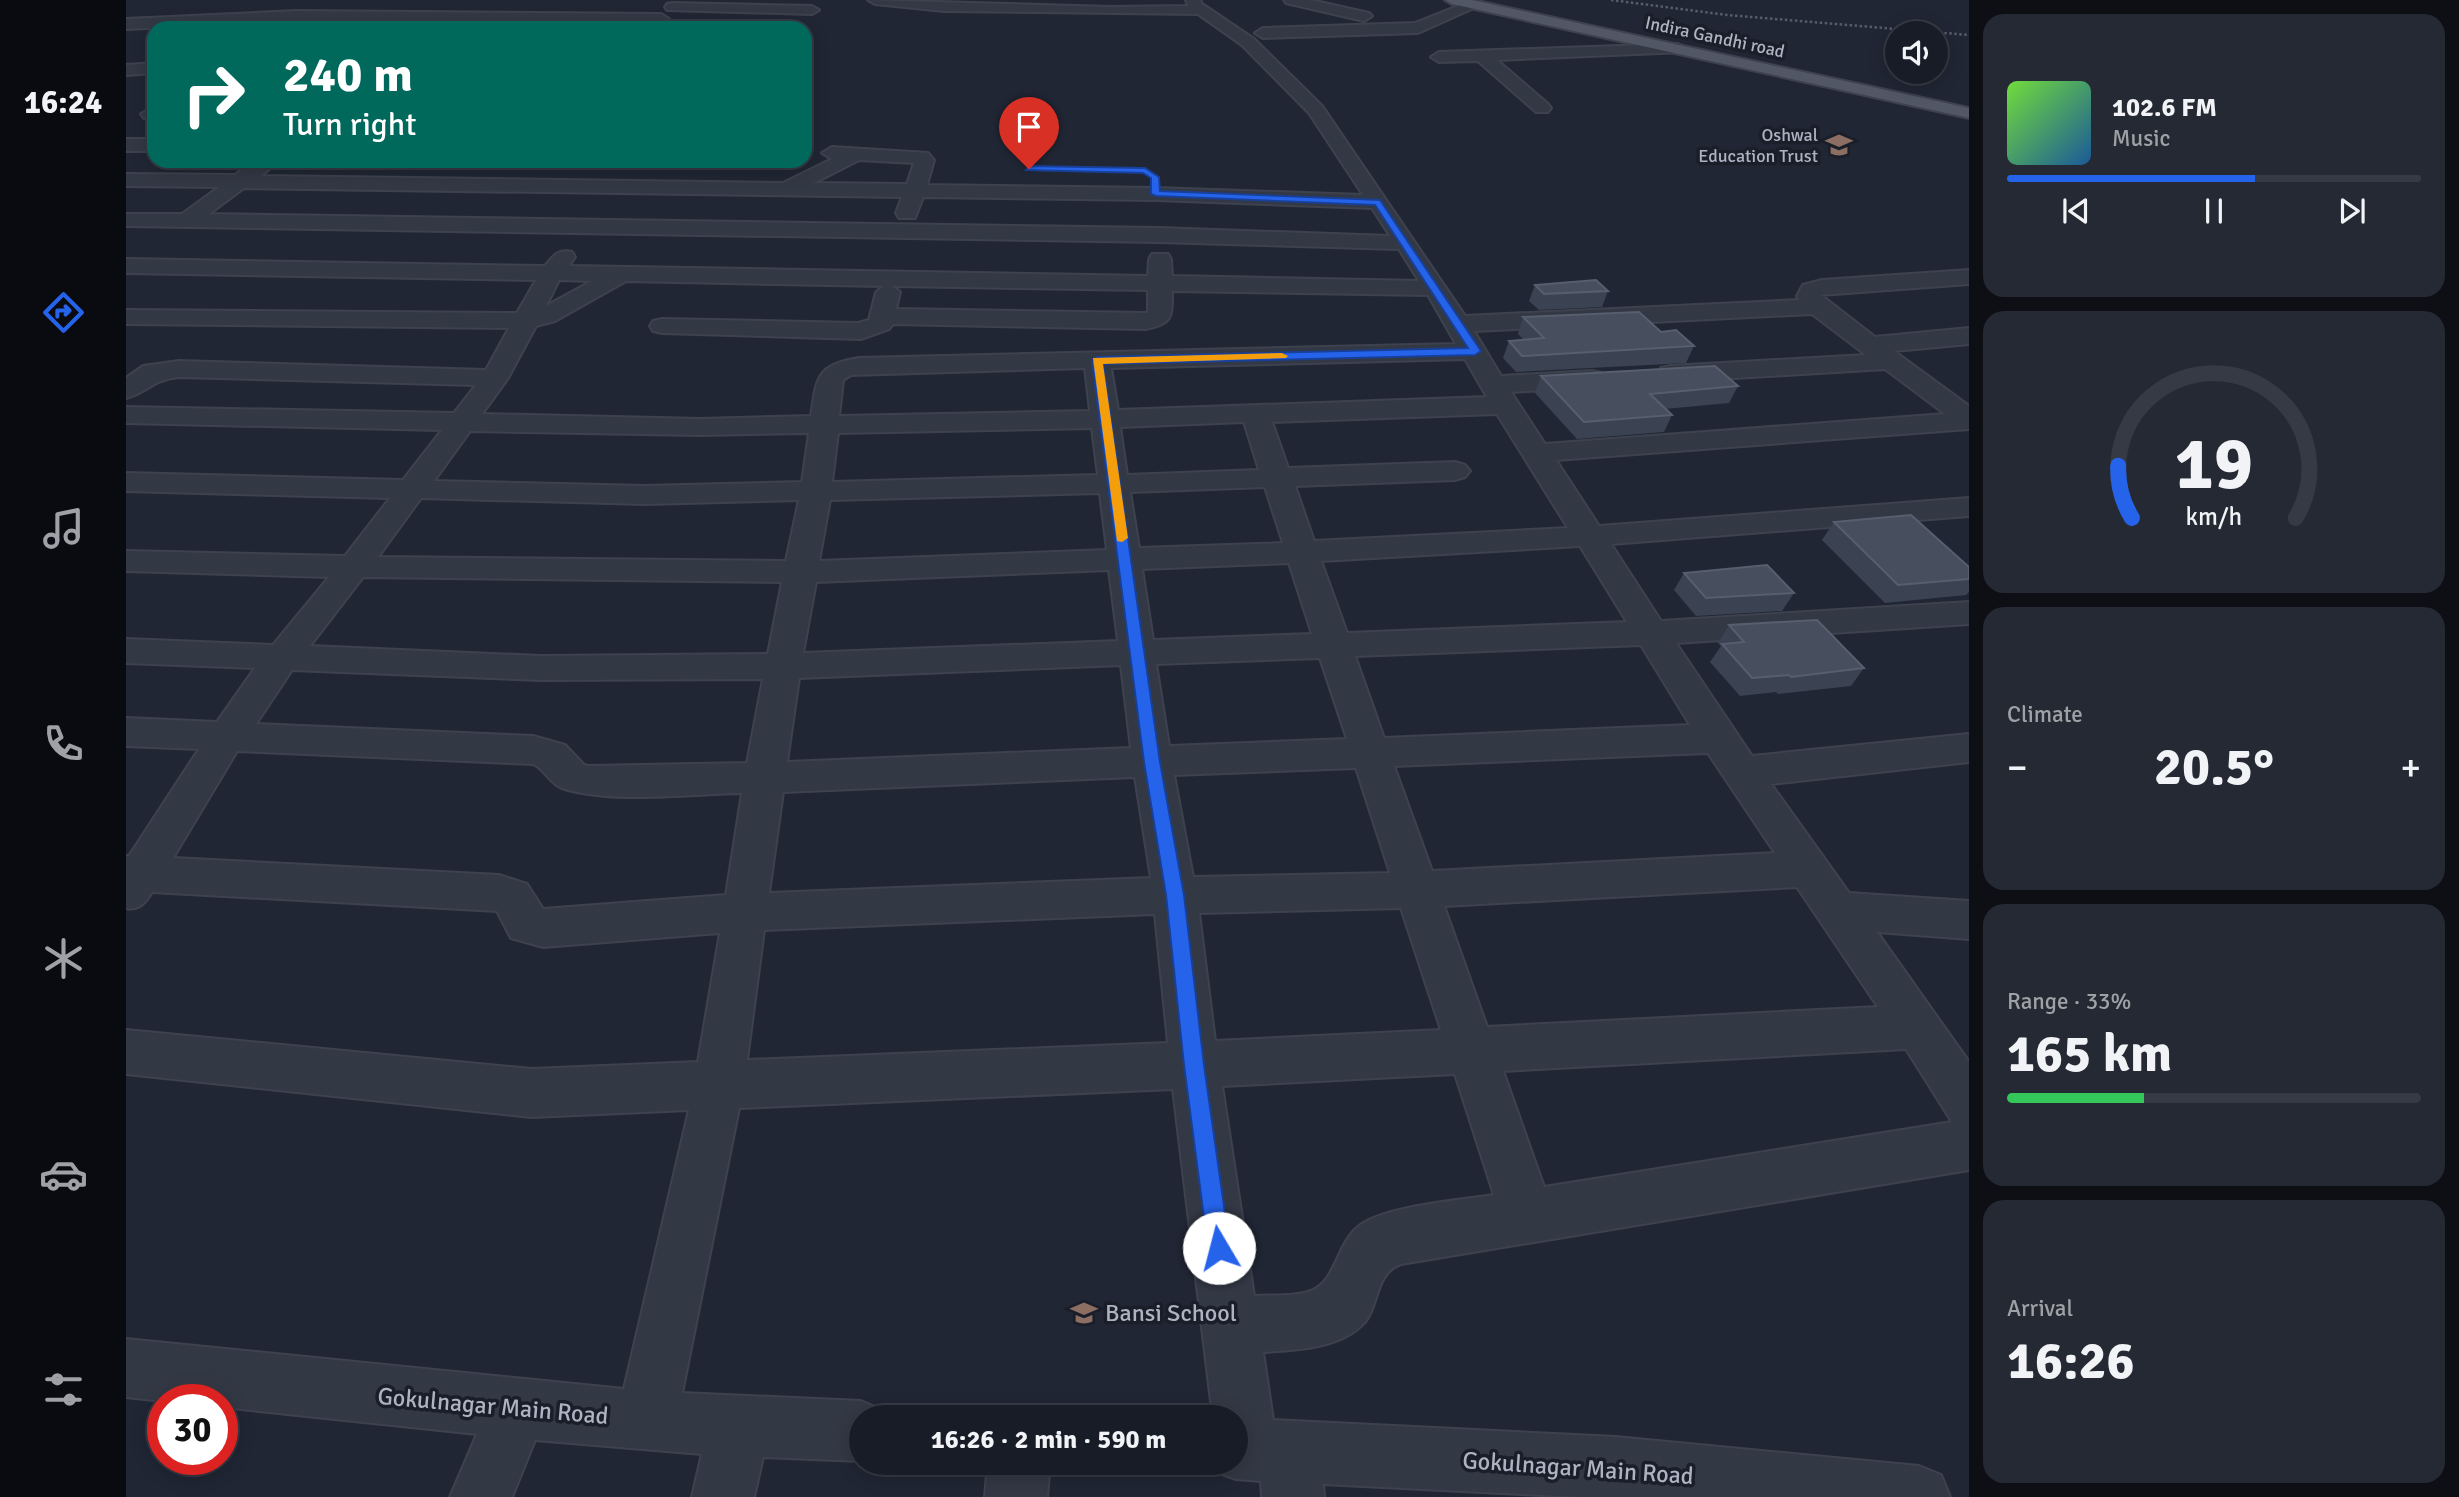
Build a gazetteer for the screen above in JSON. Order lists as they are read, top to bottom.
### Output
{
  "streets": {
    "main road": ["Indira Gandhi road"],
    "street": ["Gokulnagar Main Road"]
  },
  "places": {
    "school or university": ["Oshwal Education Trust", "Bansi School"]
  },
  "page": {
    "tabs": "16:24",
    "turn": ["240 m", "Turn right"],
    "song": ["102.6 FM", "Music"],
    "tile": [
      "Climate",
      ["Range · 33%", "165 km"],
      ["Arrival", "16:26"]
    ],
    "heat": ["−", "20.5°", "+"],
    "limit": "30",
    "trip": "16:26 · 2 min · 590 m",
    "gauge": ["19", "km/h"]
  }
}
